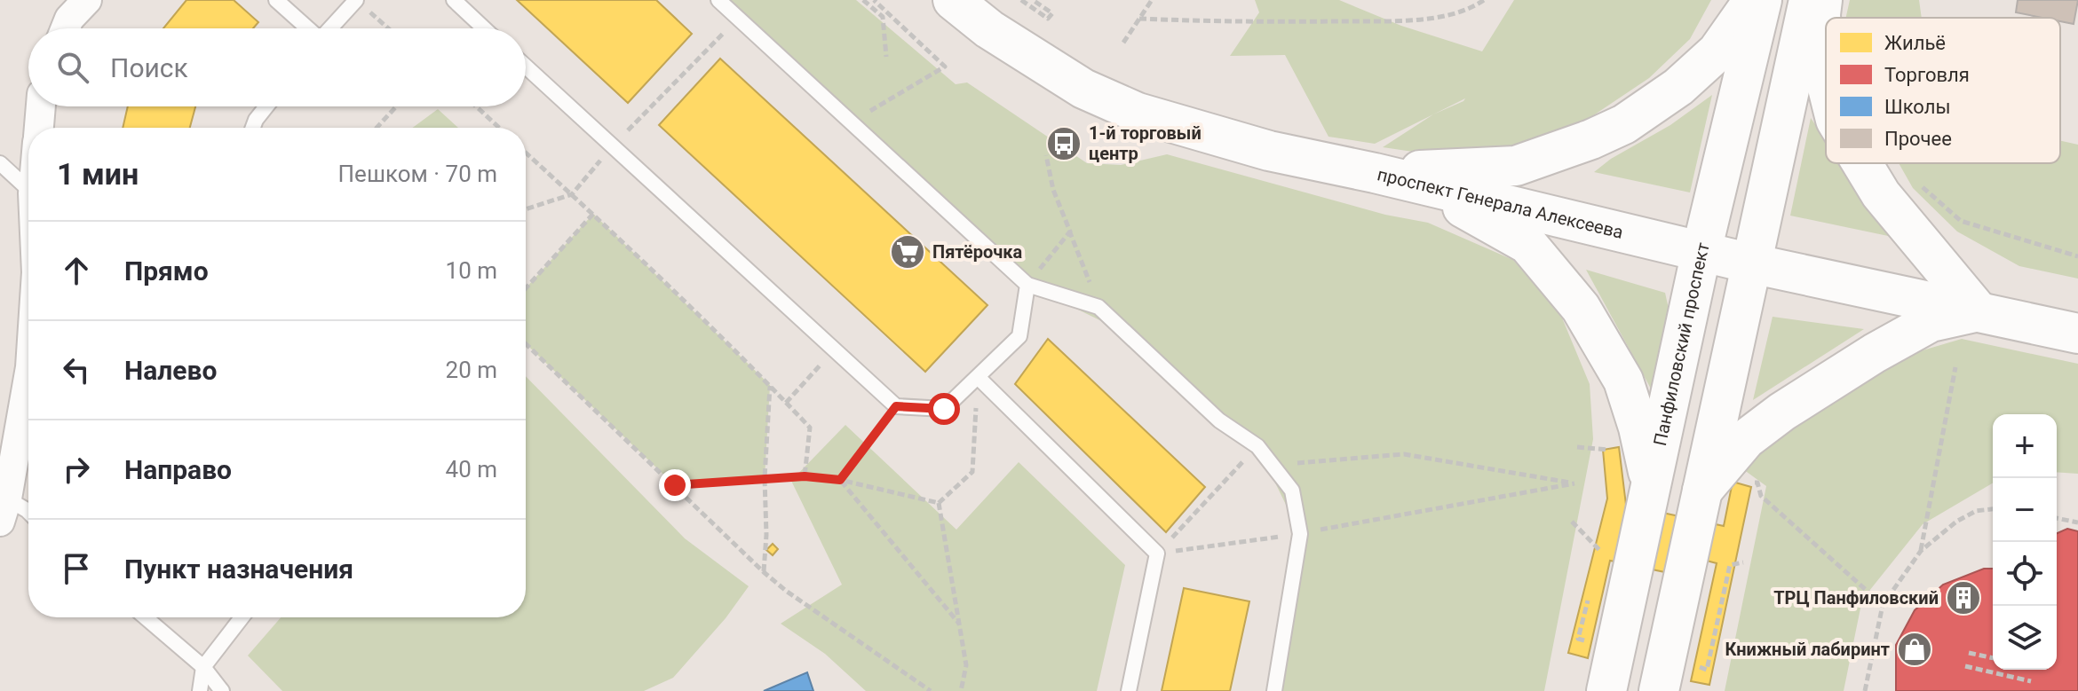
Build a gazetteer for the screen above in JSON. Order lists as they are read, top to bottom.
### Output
{
  "streets": {
    "main road": ["проспект Генерала Алексеева", "Панфиловский проспект"]
  },
  "crossings": [
    ["проспект Генерала Алексеева", "Панфиловский проспект"]
  ],
  "places": {
    "bus stop": ["1-й торговый центр"],
    "supermarket": ["Пятёрочка"],
    "building": ["ТРЦ Панфиловский"],
    "shop": ["Книжный лабиринт"]
  },
  "legend": [
    "Жильё",
    "Торговля",
    "Школы",
    "Прочее"
  ],
  "page": {
    "search": "Поиск",
    "heading": ["1 мин", "Пешком · 70 m"],
    "list": [
      ["Прямо", "10 m"],
      ["Налево", "20 m"],
      ["Направо", "40 m"],
      "Пункт назначения"
    ],
    "map_buttons": ["+", "−"]
  }
}
